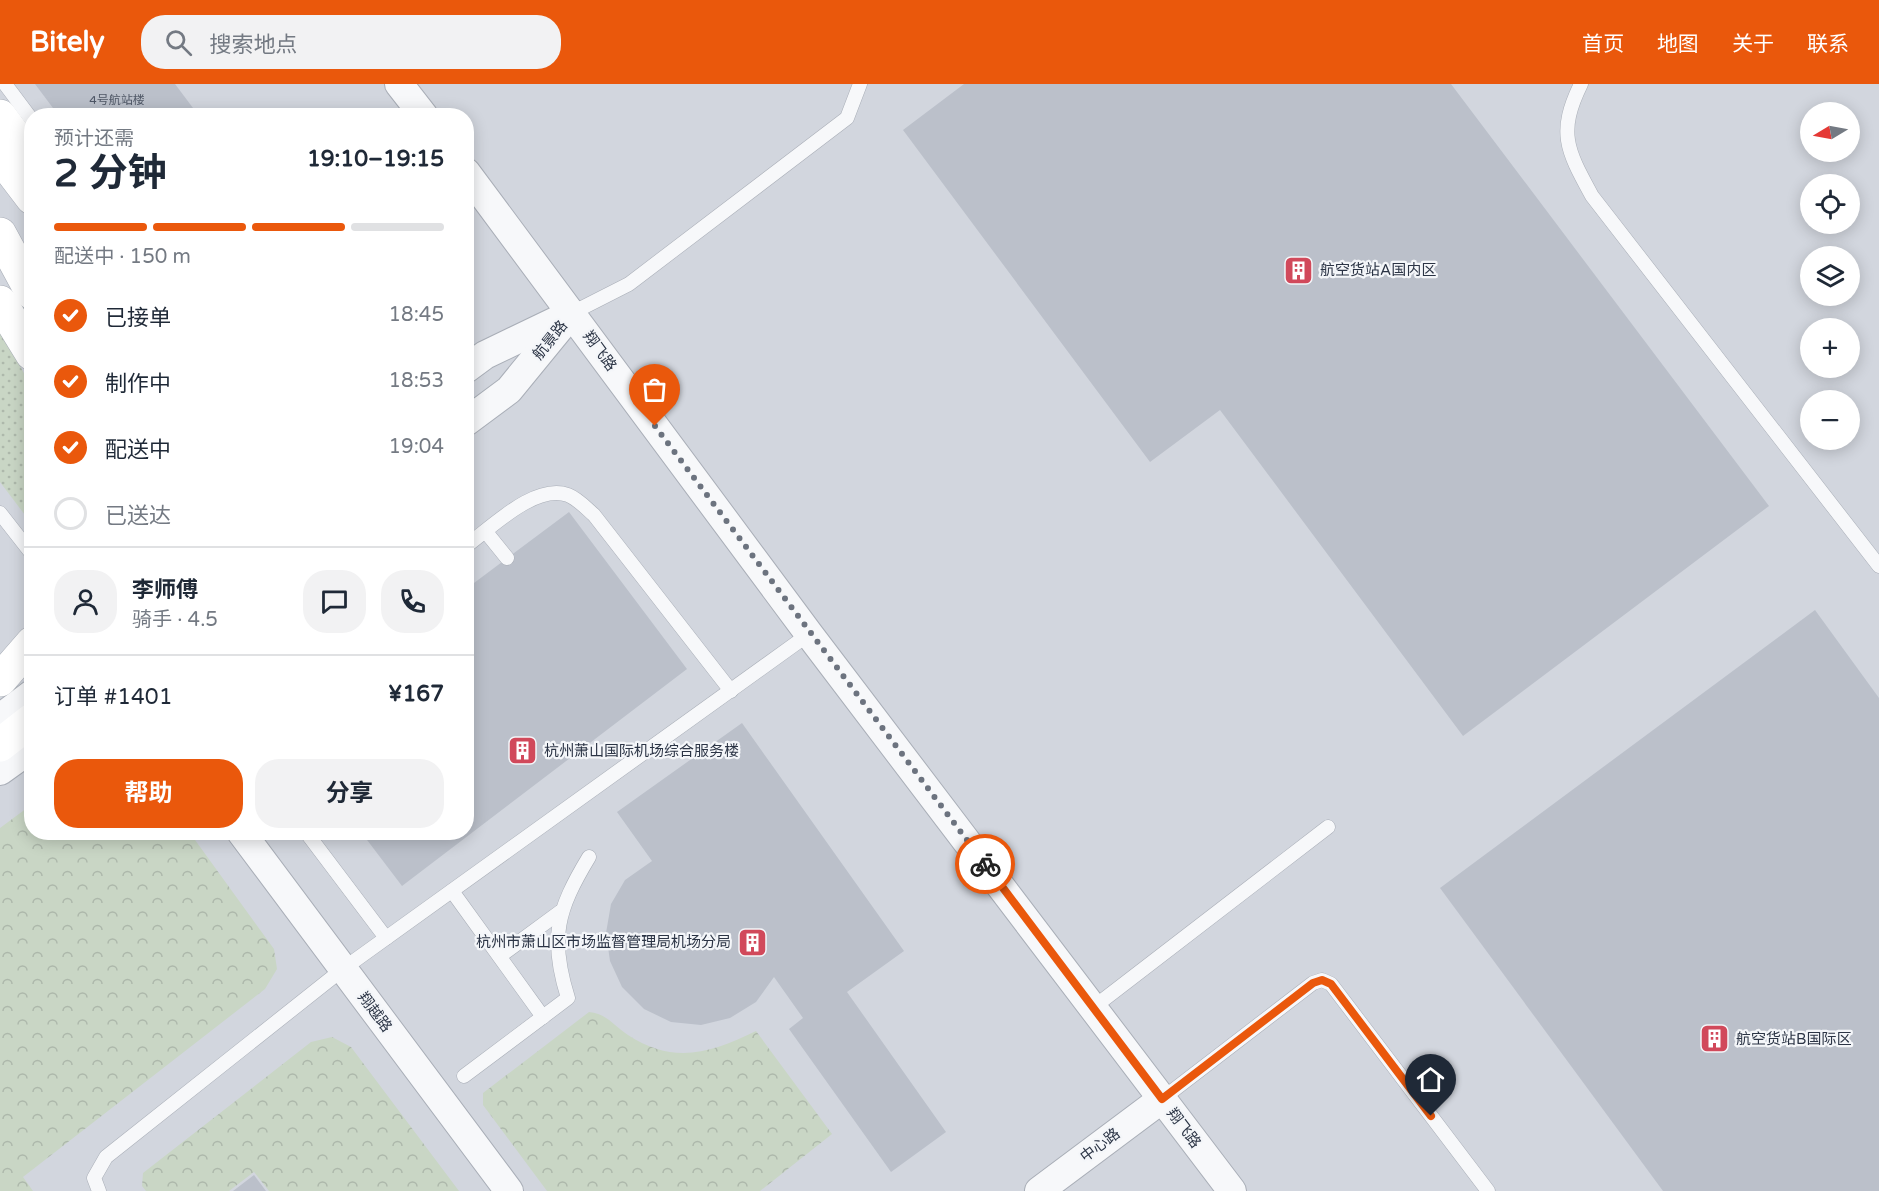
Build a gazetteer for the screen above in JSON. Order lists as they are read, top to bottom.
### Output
{
  "streets": {
    "street": [
      "航景路",
      "翔飞路",
      "翔越路",
      "中心路"
    ]
  },
  "crossings": [
    ["航景路", "翔飞路"],
    ["翔飞路", "中心路"]
  ],
  "places": {
    "building": [
      "航空货站A国内区",
      "杭州萧山国际机场综合服务楼",
      "杭州市萧山区市场监督管理局机场分局",
      "航空货站B国际区"
    ]
  },
  "house_numbers": ["4号航站楼"],
  "north": "left",
  "page": {
    "header": "Bitely",
    "search": "搜索地点",
    "nav": [
      "首页",
      "地图",
      "关于",
      "联系"
    ],
    "map_buttons": ["+", "−"],
    "heading": ["2 分钟", "预计还需", "19:10–19:15"],
    "panel": [
      "李师傅",
      "骑手 · 4.5",
      "订单 #1401",
      "¥167"
    ],
    "bar": "配送中 · 150 m",
    "list": [
      ["已接单", "18:45"],
      ["制作中", "18:53"],
      ["配送中", "19:04"],
      "已送达"
    ],
    "buttons": ["帮助", "分享"]
  }
}
